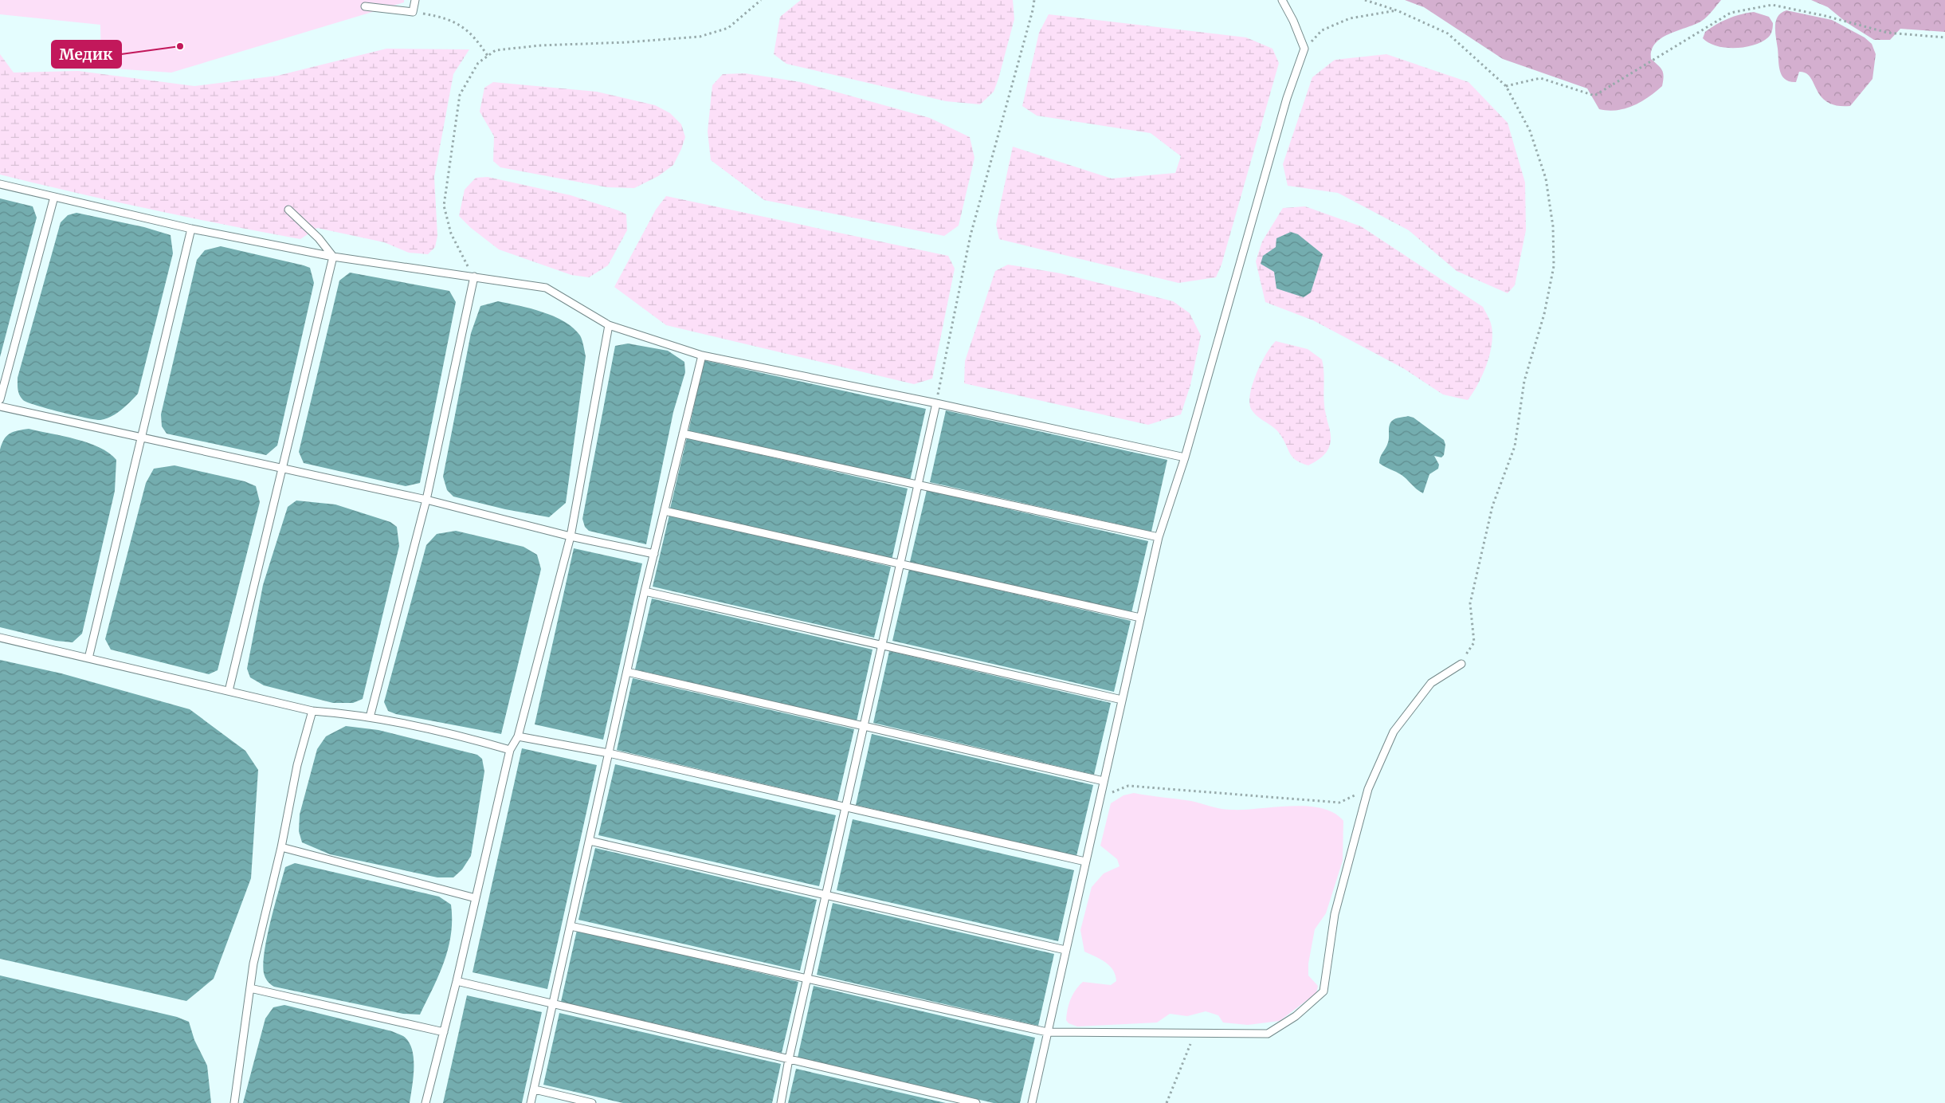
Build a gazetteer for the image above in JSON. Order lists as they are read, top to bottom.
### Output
{
  "places": ["Медик"]
}
